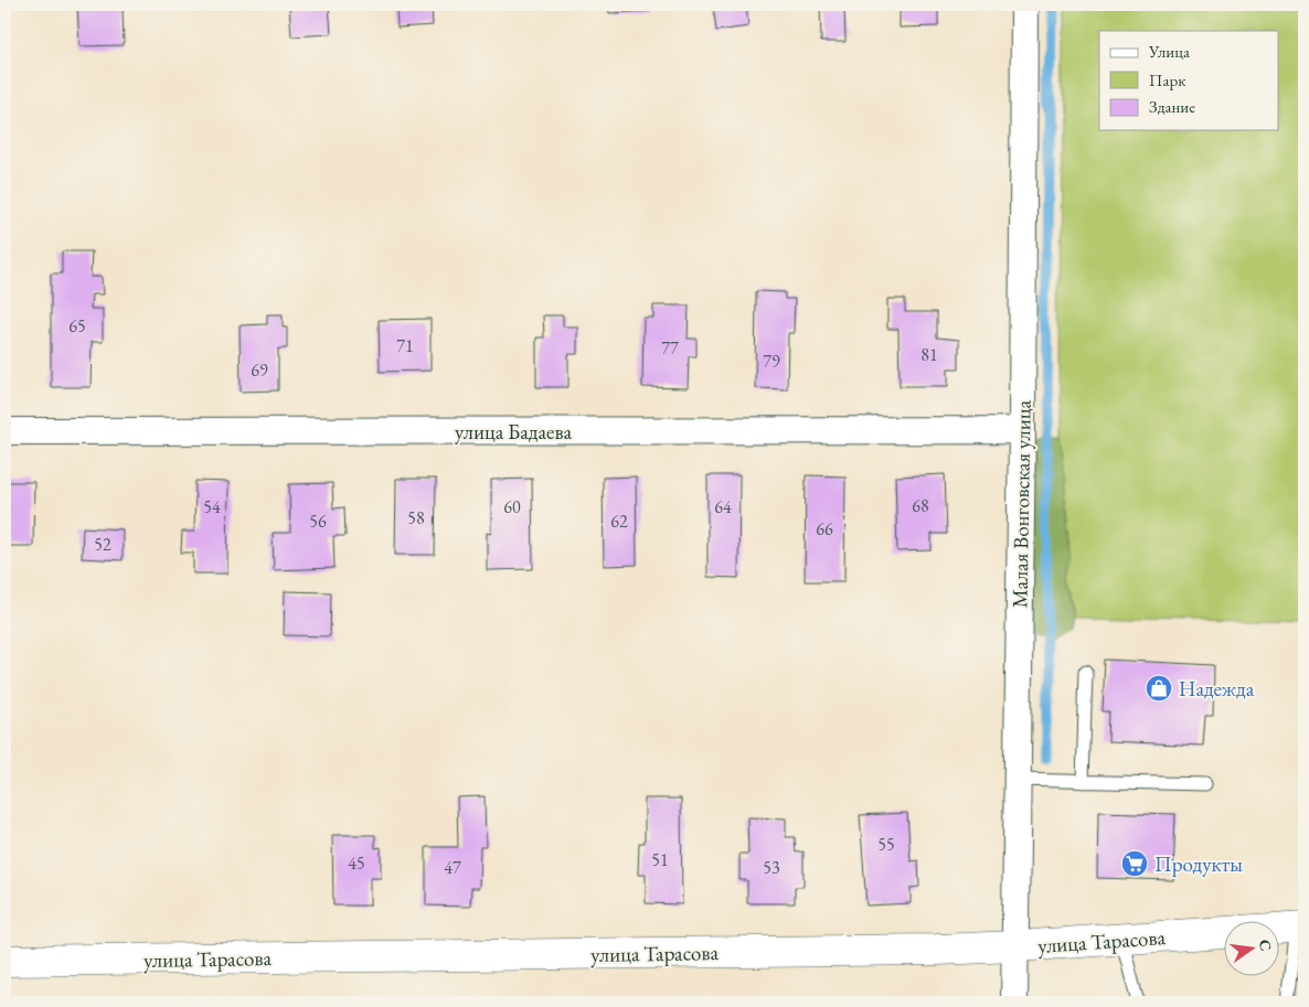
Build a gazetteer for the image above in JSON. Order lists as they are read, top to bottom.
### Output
{
  "streets": {
    "street": ["улица Бадаева", "Малая Вонговская улица", "улица Тарасова"]
  },
  "crossings": [
    ["улица Бадаева", "Малая Вонговская улица"],
    ["Малая Вонговская улица", "улица Тарасова"]
  ],
  "places": {
    "shop": ["Надежда"],
    "supermarket": ["Продукты"]
  },
  "house_numbers": [
    "65",
    "71",
    "77",
    "81",
    "79",
    "69",
    "68",
    "54",
    "60",
    "64",
    "58",
    "56",
    "62",
    "66",
    "52",
    "55",
    "51",
    "45",
    "47",
    "53"
  ],
  "legend": ["Улица", "Парк", "Здание"],
  "north": "right"
}
